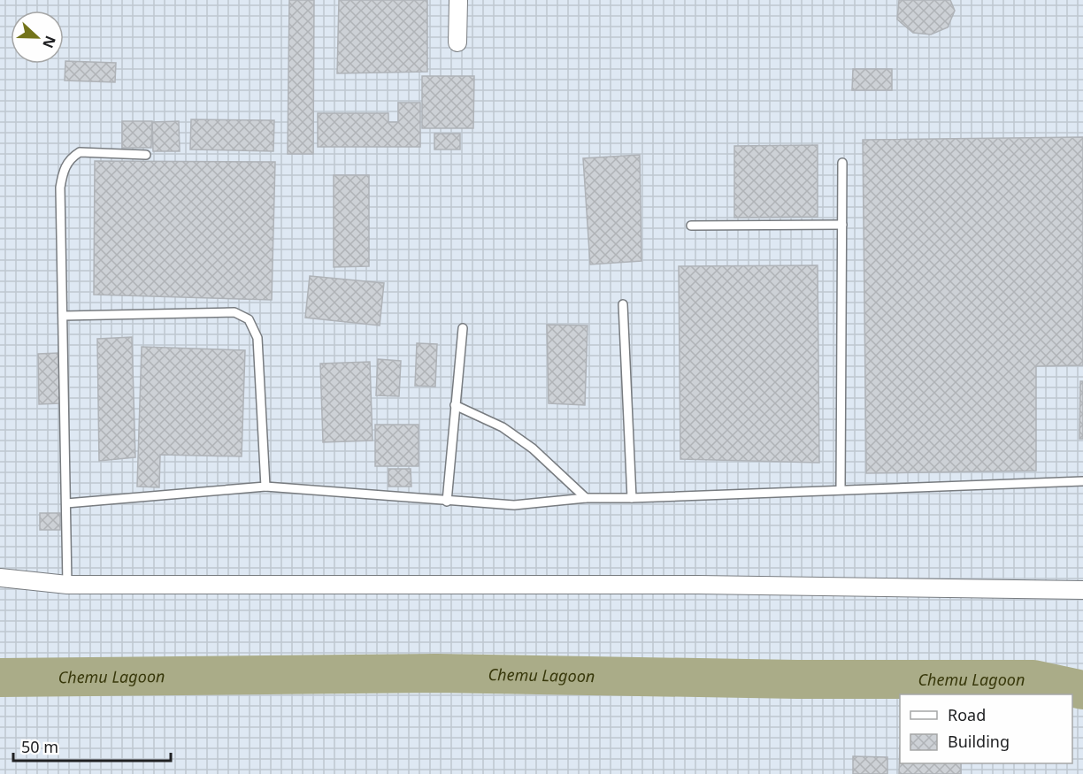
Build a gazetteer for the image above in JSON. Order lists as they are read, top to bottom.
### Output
{
  "water": ["Chemu Lagoon"],
  "legend": ["Road", "Building"],
  "scale_bar": "50 m",
  "north": "right"
}
